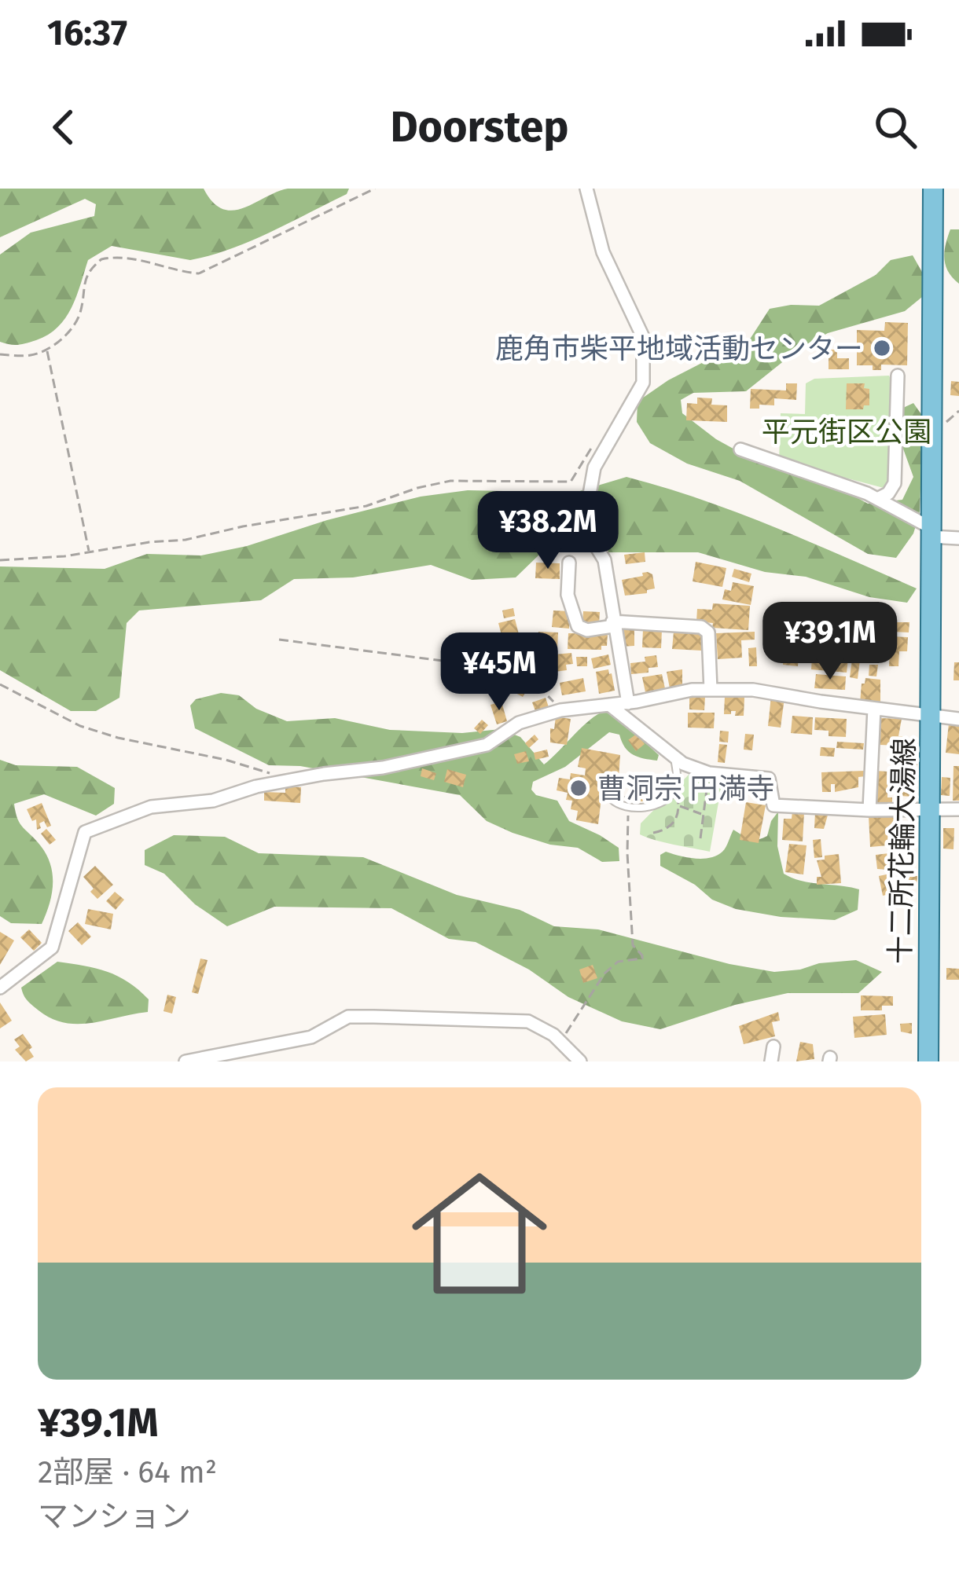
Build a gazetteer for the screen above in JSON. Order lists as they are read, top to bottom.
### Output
{
  "streets": {
    "main road": ["十二所花輪大湯線"]
  },
  "parks": ["平元街区公園"],
  "places": ["鹿角市柴平地域活動センター", "曹洞宗 円満寺"],
  "page": {
    "status": "16:37",
    "header": "Doorstep",
    "price": ["¥38.2M", "¥39.1M", "¥45M"],
    "list": [
      {
        "name": "¥39.1M",
        "note": "2部屋 · 64 m² · マンション"
      }
    ]
  }
}
